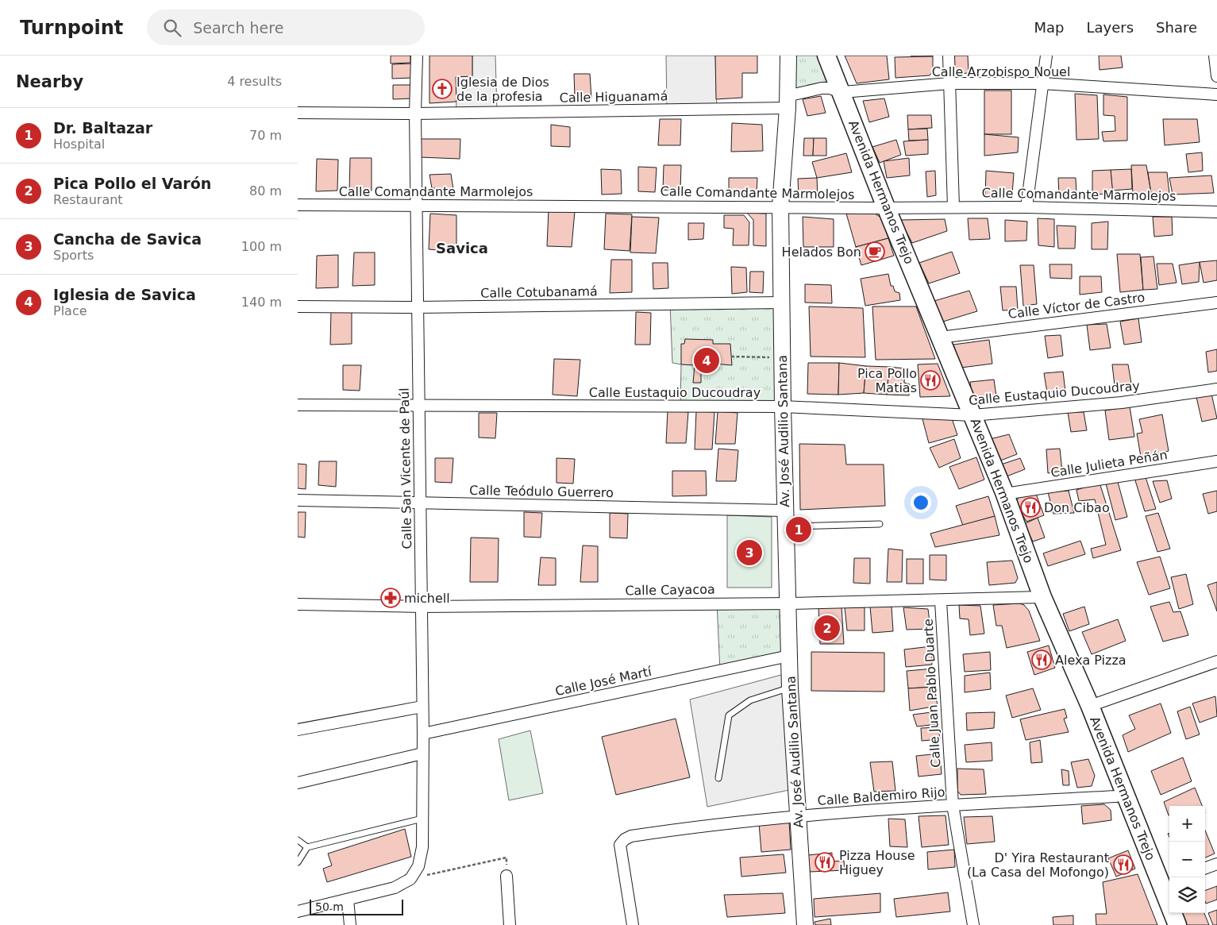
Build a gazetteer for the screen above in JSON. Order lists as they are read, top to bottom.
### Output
{
  "streets": {
    "main road": ["Avenida Hermanos Trejo", "Av. José Audilio Santana"],
    "street": [
      "Calle Arzobispo Nouel",
      "Calle Higuanamá",
      "Calle Comandante Marmolejos",
      "Calle Cotubanamá",
      "Calle Víctor de Castro",
      "Calle Eustaquio Ducoudray",
      "Calle Julieta Peñán",
      "Calle San Vicente de Paúl",
      "Calle Teódulo Guerrero",
      "Calle Cayacoa",
      "Calle José Martí",
      "Calle Juan Pablo Duarte",
      "Calle Baldemiro Rijo"
    ]
  },
  "crossings": [
    ["Calle Arzobispo Nouel", "Calle Higuanamá"],
    ["Calle Arzobispo Nouel", "Avenida Hermanos Trejo"],
    ["Calle Arzobispo Nouel", "Av. José Audilio Santana"],
    ["Calle Higuanamá", "Av. José Audilio Santana"],
    ["Calle Higuanamá", "Calle San Vicente de Paúl"],
    ["Calle Comandante Marmolejos", "Avenida Hermanos Trejo"],
    ["Calle Comandante Marmolejos", "Av. José Audilio Santana"],
    ["Calle Comandante Marmolejos", "Calle San Vicente de Paúl"],
    ["Avenida Hermanos Trejo", "Calle Víctor de Castro"],
    ["Avenida Hermanos Trejo", "Calle Eustaquio Ducoudray"],
    ["Avenida Hermanos Trejo", "Calle Julieta Peñán"],
    ["Avenida Hermanos Trejo", "Calle Cayacoa"],
    ["Avenida Hermanos Trejo", "Calle Baldemiro Rijo"],
    ["Calle Cotubanamá", "Av. José Audilio Santana"],
    ["Calle Cotubanamá", "Calle San Vicente de Paúl"],
    ["Calle Eustaquio Ducoudray", "Av. José Audilio Santana"],
    ["Calle Eustaquio Ducoudray", "Calle San Vicente de Paúl"],
    ["Av. José Audilio Santana", "Calle Teódulo Guerrero"],
    ["Av. José Audilio Santana", "Calle Cayacoa"],
    ["Av. José Audilio Santana", "Calle José Martí"],
    ["Av. José Audilio Santana", "Calle Baldemiro Rijo"],
    ["Calle San Vicente de Paúl", "Calle Teódulo Guerrero"],
    ["Calle San Vicente de Paúl", "Calle Cayacoa"],
    ["Calle San Vicente de Paúl", "Calle José Martí"],
    ["Calle Cayacoa", "Calle Juan Pablo Duarte"],
    ["Calle Juan Pablo Duarte", "Calle Baldemiro Rijo"]
  ],
  "districts": ["Savica"],
  "places": {
    "church": ["Iglesia de Dios de la profesia"],
    "cafe": ["Helados Bon"],
    "restaurant": [
      "Pica Pollo Matias",
      "Don Cibao",
      "Alexa Pizza",
      "Pizza House Higuey",
      "D' Yira Restaurant (La Casa del Mofongo)"
    ],
    "pharmacy": ["michell"]
  },
  "scale_bar": "50 m",
  "page": {
    "header": "Turnpoint",
    "search": "Search here",
    "nav": ["Map", "Layers", "Share"],
    "heading": ["Nearby", "4 results"],
    "list": [
      {
        "mark": "1",
        "name": "Dr. Baltazar",
        "note": "Hospital",
        "value": "70 m"
      },
      {
        "mark": "2",
        "name": "Pica Pollo el Varón",
        "note": "Restaurant",
        "value": "80 m"
      },
      {
        "mark": "3",
        "name": "Cancha de Savica",
        "note": "Sports",
        "value": "100 m"
      },
      {
        "mark": "4",
        "name": "Iglesia de Savica",
        "note": "Place",
        "value": "140 m"
      }
    ],
    "pins": [
      "4",
      "1",
      "3",
      "2"
    ],
    "map_buttons": ["+", "−"],
    "scale": "50 m"
  }
}
